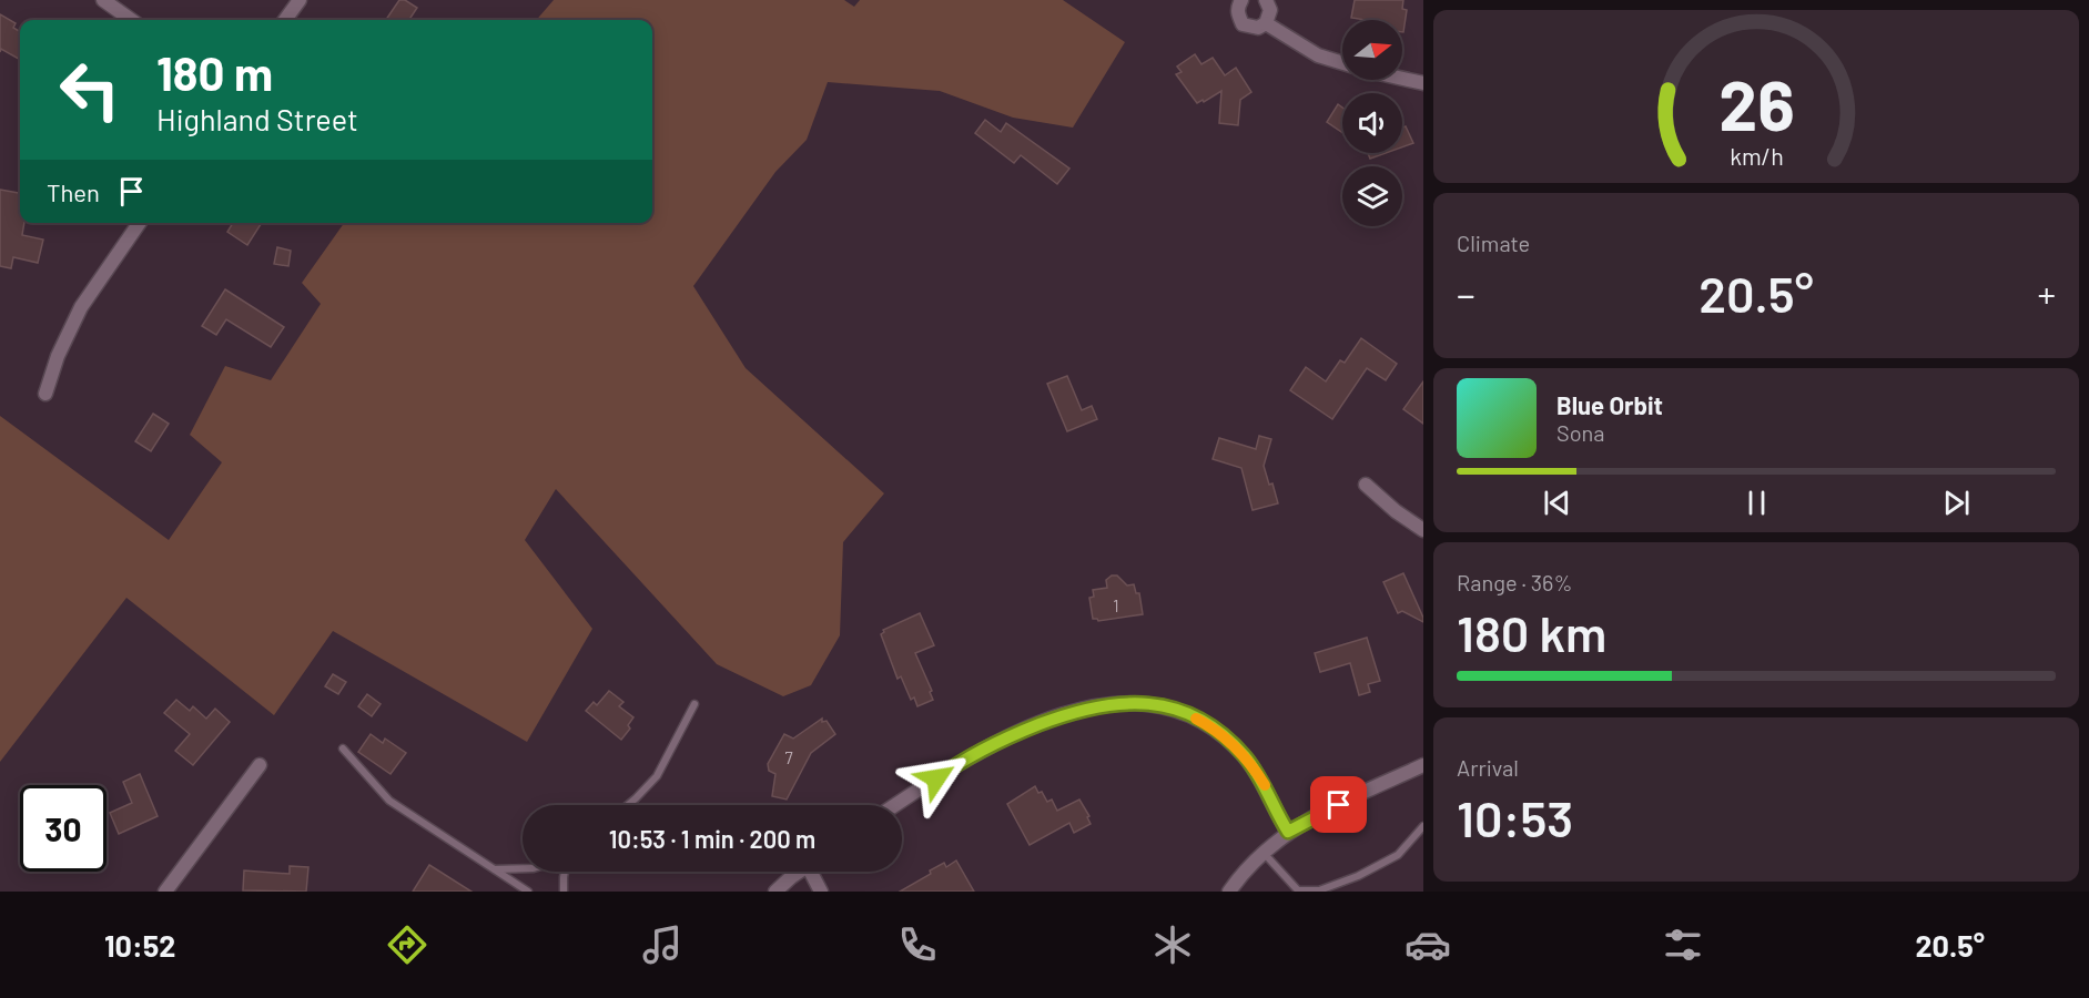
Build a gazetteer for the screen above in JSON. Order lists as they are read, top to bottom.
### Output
{
  "house_numbers": ["1", "7"],
  "north": "right",
  "page": {
    "turn": ["180 m", "Highland Street"],
    "then": "Then",
    "tile": [
      "Climate",
      ["Range · 36%", "180 km"],
      ["Arrival", "10:53"]
    ],
    "heat": ["−", "20.5°", "+"],
    "song": ["Blue Orbit", "Sona"],
    "limit": "30",
    "trip": "10:53 · 1 min · 200 m",
    "tabs": ["10:52", "20.5°"],
    "gauge": ["26", "km/h"]
  }
}
